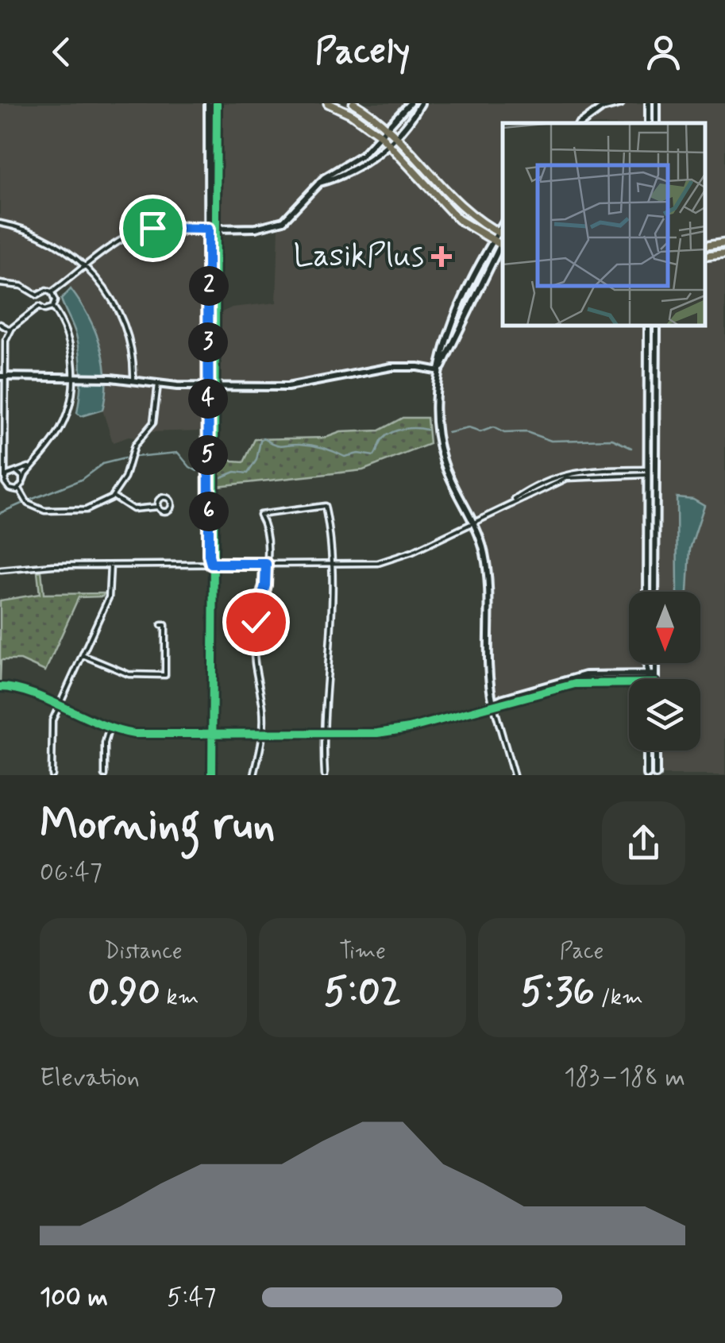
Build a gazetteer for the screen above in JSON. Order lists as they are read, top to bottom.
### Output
{
  "places": {
    "health": ["LasikPlus"]
  },
  "north": "bottom",
  "page": {
    "header": "Pacely",
    "pins": [
      "2",
      "3",
      "4",
      "5",
      "6"
    ],
    "heading": ["Morning run", "06:47"],
    "stats": [
      ["Distance", "0.90 km"],
      ["Time", "5:02"],
      ["Pace", "5:36 /km"]
    ],
    "chart": ["Elevation", "183–188 m"],
    "list": [
      {
        "name": "100 m",
        "note": "5:47"
      }
    ]
  }
}
